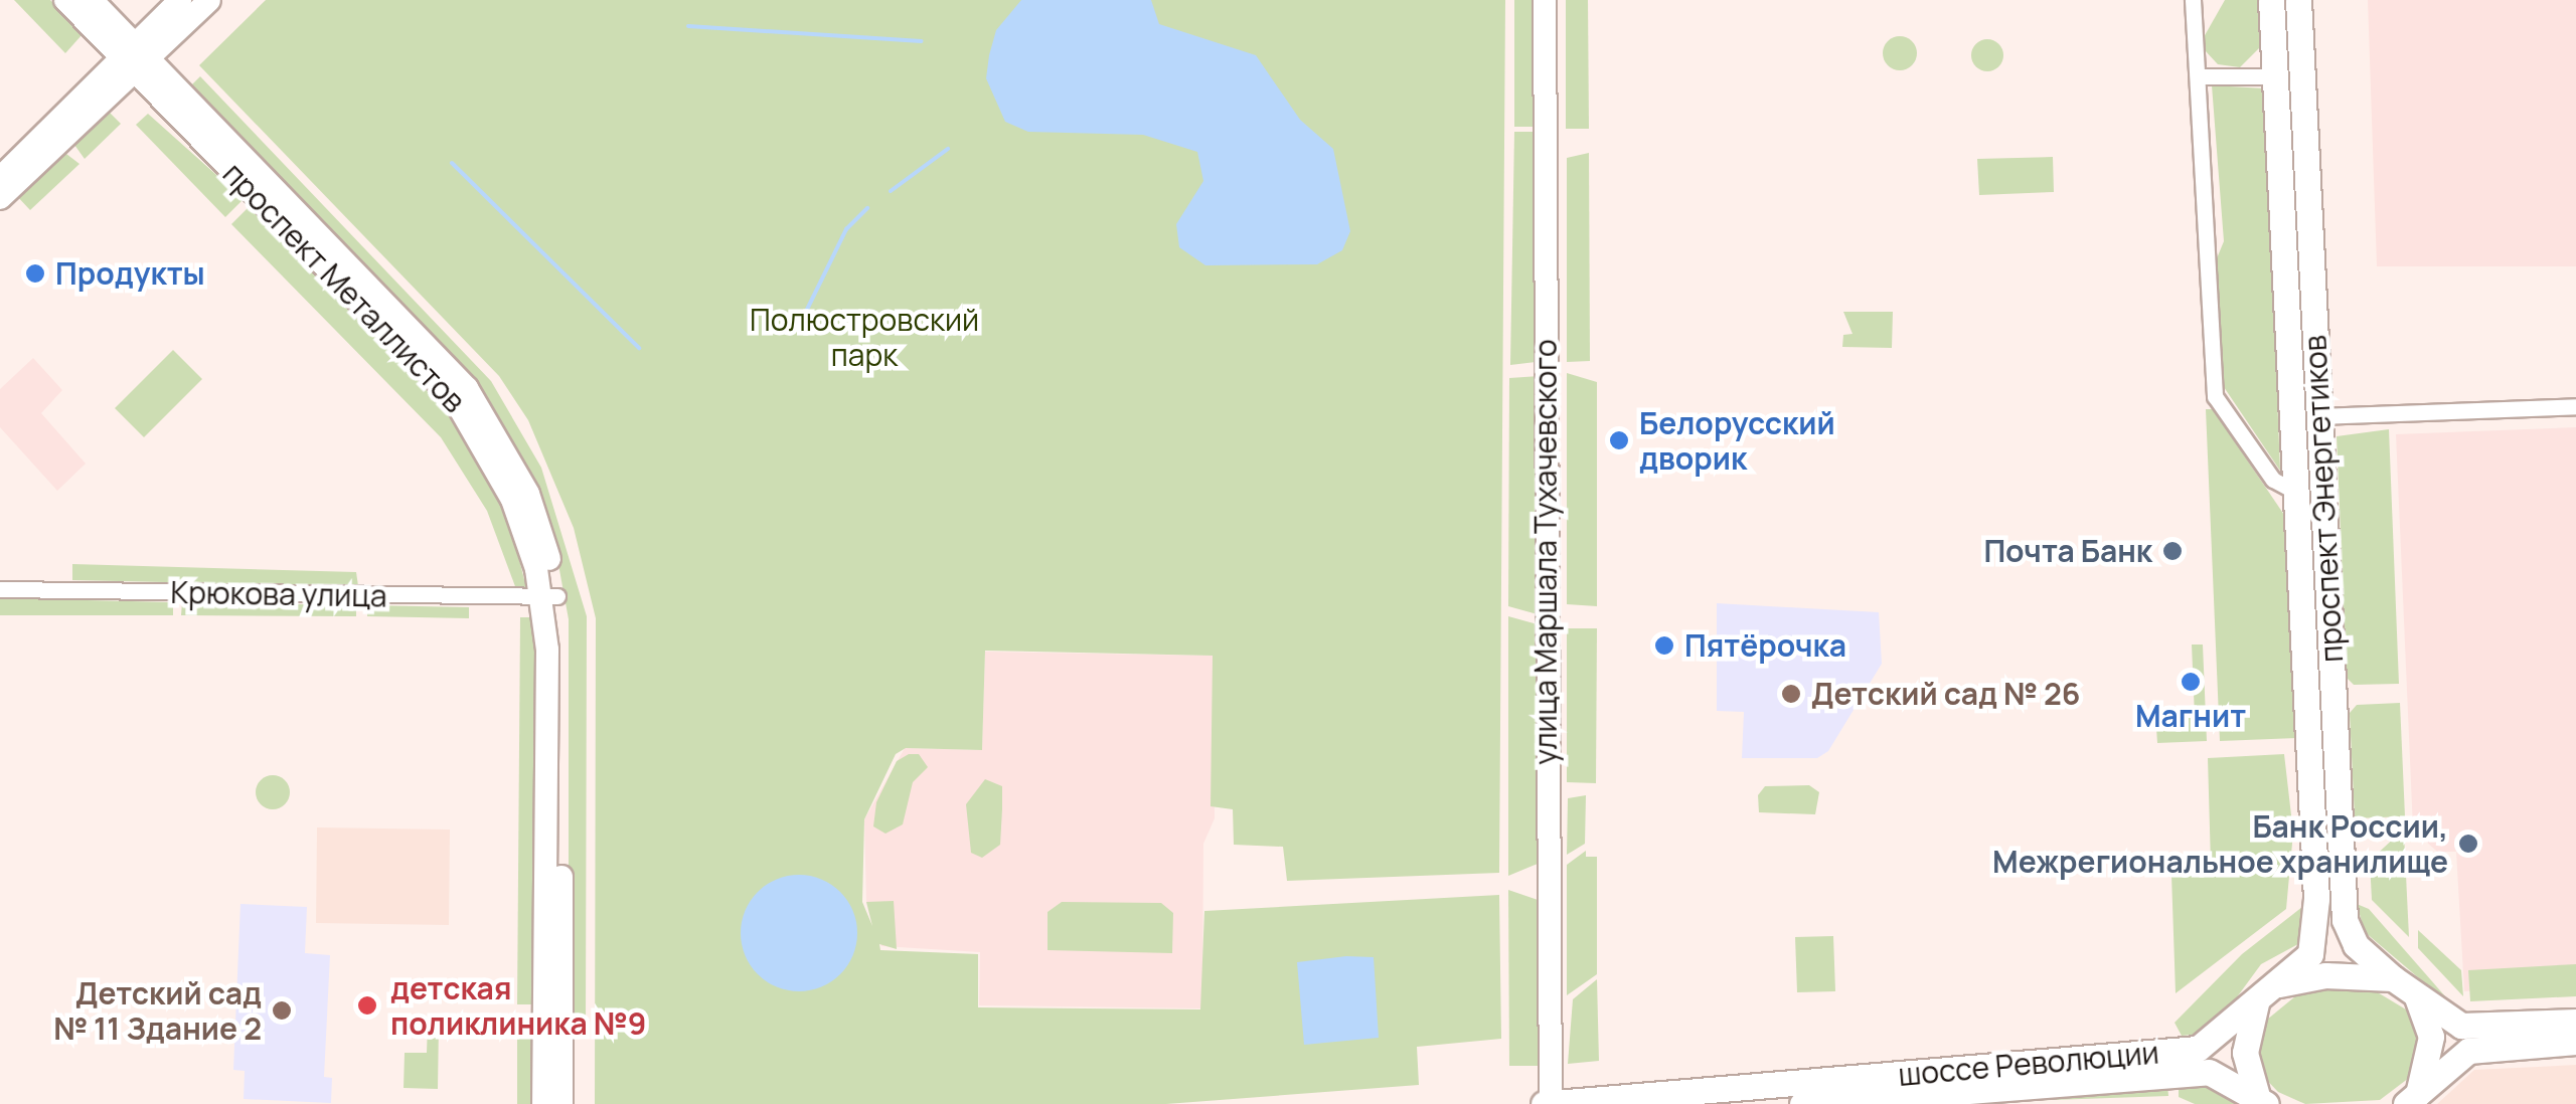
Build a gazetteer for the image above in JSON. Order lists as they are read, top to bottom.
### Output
{
  "streets": {
    "main road": ["проспект Энергетиков", "шоссе Революции"],
    "street": ["проспект Металлистов", "улица Маршала Тухачевского", "Крюкова улица"]
  },
  "crossings": [
    ["проспект Металлистов", "Крюкова улица"],
    ["проспект Энергетиков", "шоссе Революции"],
    ["улица Маршала Тухачевского", "шоссе Революции"]
  ],
  "parks": ["Полюстровский парк"],
  "places": [
    "Продукты",
    "Белорусский дворик",
    "Почта Банк",
    "Пятёрочка",
    "Магнит",
    "Детский сад № 26",
    "Банк России, Межрегиональное хранилище",
    "детская поликлиника №9",
    "Детский сад № 11 Здание 2"
  ]
}
